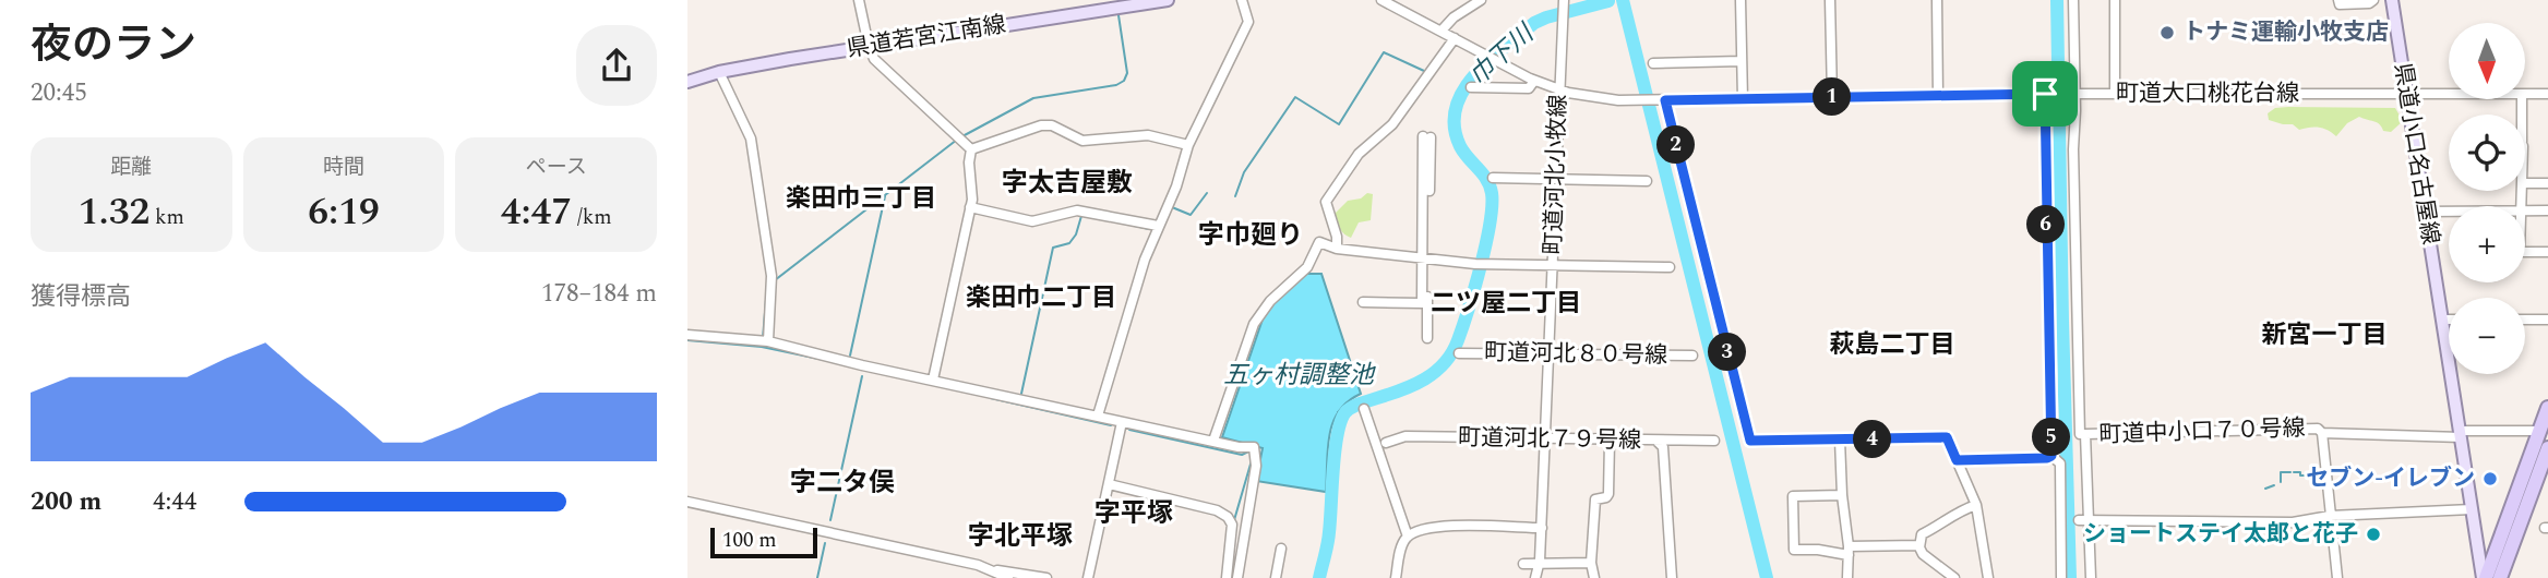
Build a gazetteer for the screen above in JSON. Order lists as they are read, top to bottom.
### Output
{
  "streets": {
    "main road": ["県道若宮江南線", "県道小口名古屋線"],
    "street": [
      "町道大口桃花台線",
      "町道河北小牧線",
      "町道河北８０号線",
      "町道中小口７０号線",
      "町道河北７９号線"
    ]
  },
  "crossings": [
    ["町道大口桃花台線", "県道小口名古屋線"],
    ["町道大口桃花台線", "町道河北小牧線"],
    ["県道小口名古屋線", "町道中小口７０号線"],
    ["町道河北小牧線", "町道河北８０号線"],
    ["町道河北小牧線", "町道河北７９号線"]
  ],
  "districts": [
    "字太吉屋敷",
    "楽田巾三丁目",
    "字巾廻り",
    "楽田巾二丁目",
    "二ツ屋二丁目",
    "新宮一丁目",
    "萩島二丁目",
    "字二タ俣",
    "字平塚",
    "字北平塚"
  ],
  "water": ["巾下川", "五ヶ村調整池"],
  "places": ["トナミ運輸小牧支店", "セブン-イレブン", "ショートステイ太郎と花子"],
  "scale_bar": "100 m",
  "north": "bottom",
  "page": {
    "heading": ["夜のラン", "20:45"],
    "map_buttons": ["+", "−"],
    "pins": [
      "1",
      "2",
      "6",
      "3",
      "5",
      "4"
    ],
    "stats": [
      ["距離", "1.32 km"],
      ["時間", "6:19"],
      ["ペース", "4:47 /km"]
    ],
    "chart": ["獲得標高", "178–184 m"],
    "list": [
      {
        "name": "200 m",
        "note": "4:44"
      }
    ],
    "scale": "100 m"
  }
}
